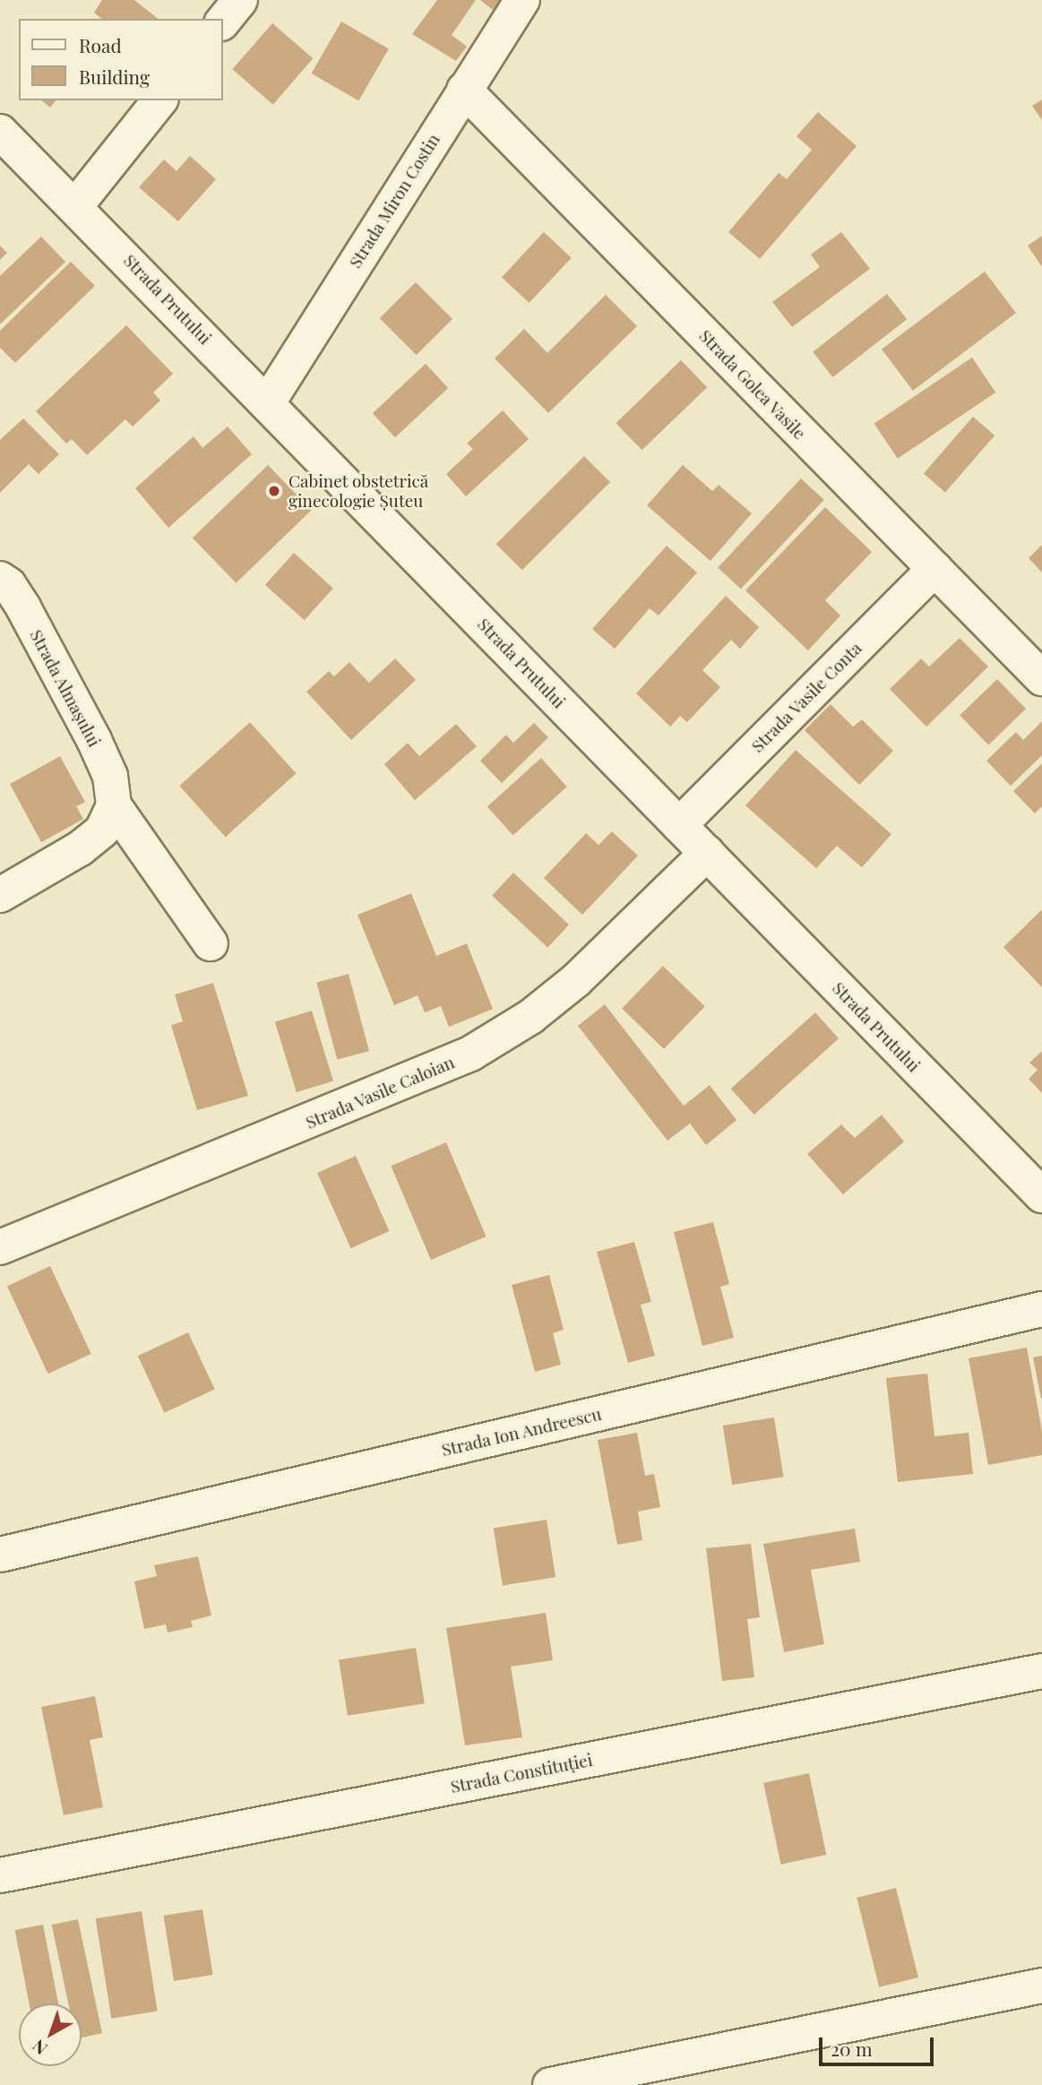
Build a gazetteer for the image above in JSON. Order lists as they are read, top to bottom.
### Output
{
  "streets": {
    "street": [
      "Strada Miron Costin",
      "Strada Prutului",
      "Strada Golea Vasile",
      "Strada Almașului",
      "Strada Vasile Conta",
      "Strada Vasile Caloian",
      "Strada Ion Andreescu",
      "Strada Constituției"
    ]
  },
  "crossings": [
    ["Strada Miron Costin", "Strada Prutului"],
    ["Strada Miron Costin", "Strada Golea Vasile"],
    ["Strada Prutului", "Strada Vasile Conta"],
    ["Strada Prutului", "Strada Vasile Caloian"],
    ["Strada Golea Vasile", "Strada Vasile Conta"]
  ],
  "places": ["Cabinet obstetrică ginecologie Șuteu"],
  "legend": ["Road", "Building"],
  "scale_bar": "20 m",
  "north": "bottom left"
}
